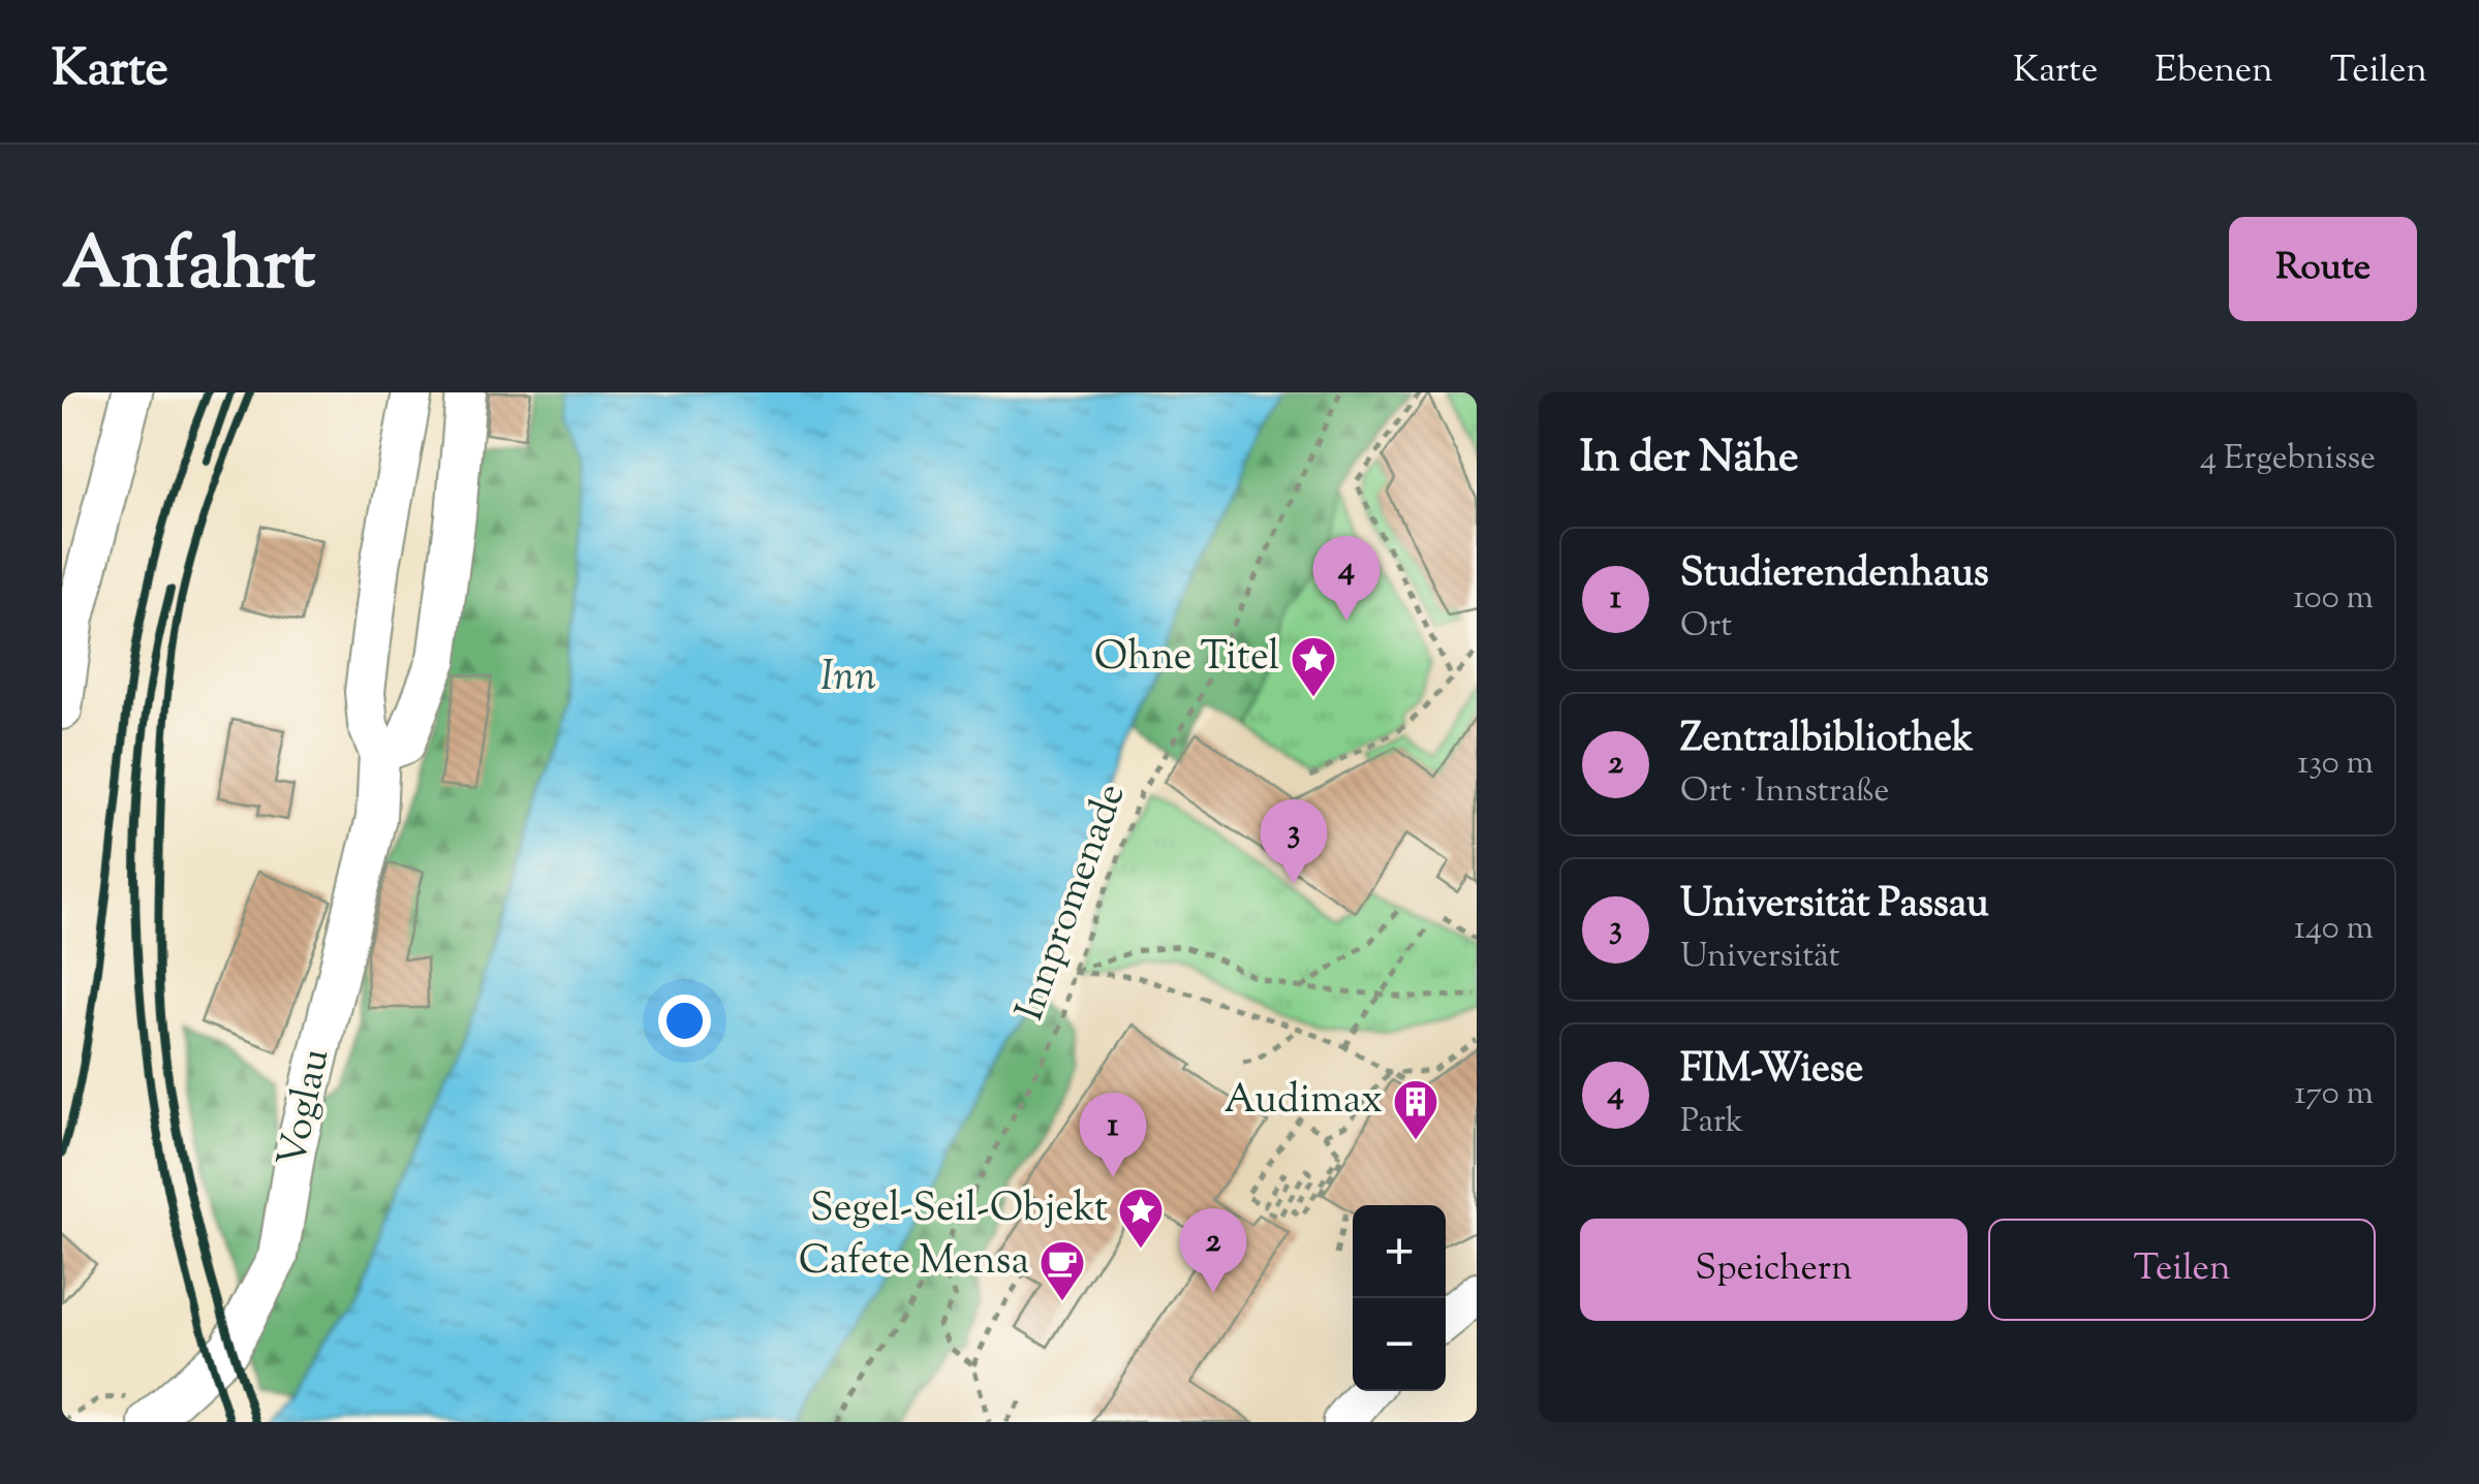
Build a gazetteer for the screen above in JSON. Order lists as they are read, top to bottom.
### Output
{
  "streets": {
    "street": ["Voglau"],
    "path": ["Innpromenade"]
  },
  "water": ["Inn"],
  "places": {
    "place": ["Ohne Titel", "Segel-Seil-Objekt"],
    "building": ["Audimax"],
    "cafe": ["Cafete Mensa"]
  },
  "page": {
    "header": "Karte",
    "nav": ["Karte", "Ebenen", "Teilen"],
    "title": "Anfahrt",
    "buttons": [
      "Route",
      ["Speichern", "Teilen"]
    ],
    "heading": ["In der Nähe", "4 Ergebnisse"],
    "list": [
      {
        "mark": "1",
        "name": "Studierendenhaus",
        "note": "Ort",
        "value": "100 m"
      },
      {
        "mark": "2",
        "name": "Zentralbibliothek",
        "note": "Ort · Innstraße",
        "value": "130 m"
      },
      {
        "mark": "3",
        "name": "Universität Passau",
        "note": "Universität",
        "value": "140 m"
      },
      {
        "mark": "4",
        "name": "FIM-Wiese",
        "note": "Park",
        "value": "170 m"
      }
    ],
    "pins": [
      "4",
      "3",
      "1",
      "2"
    ],
    "map_buttons": ["+", "−"]
  }
}
